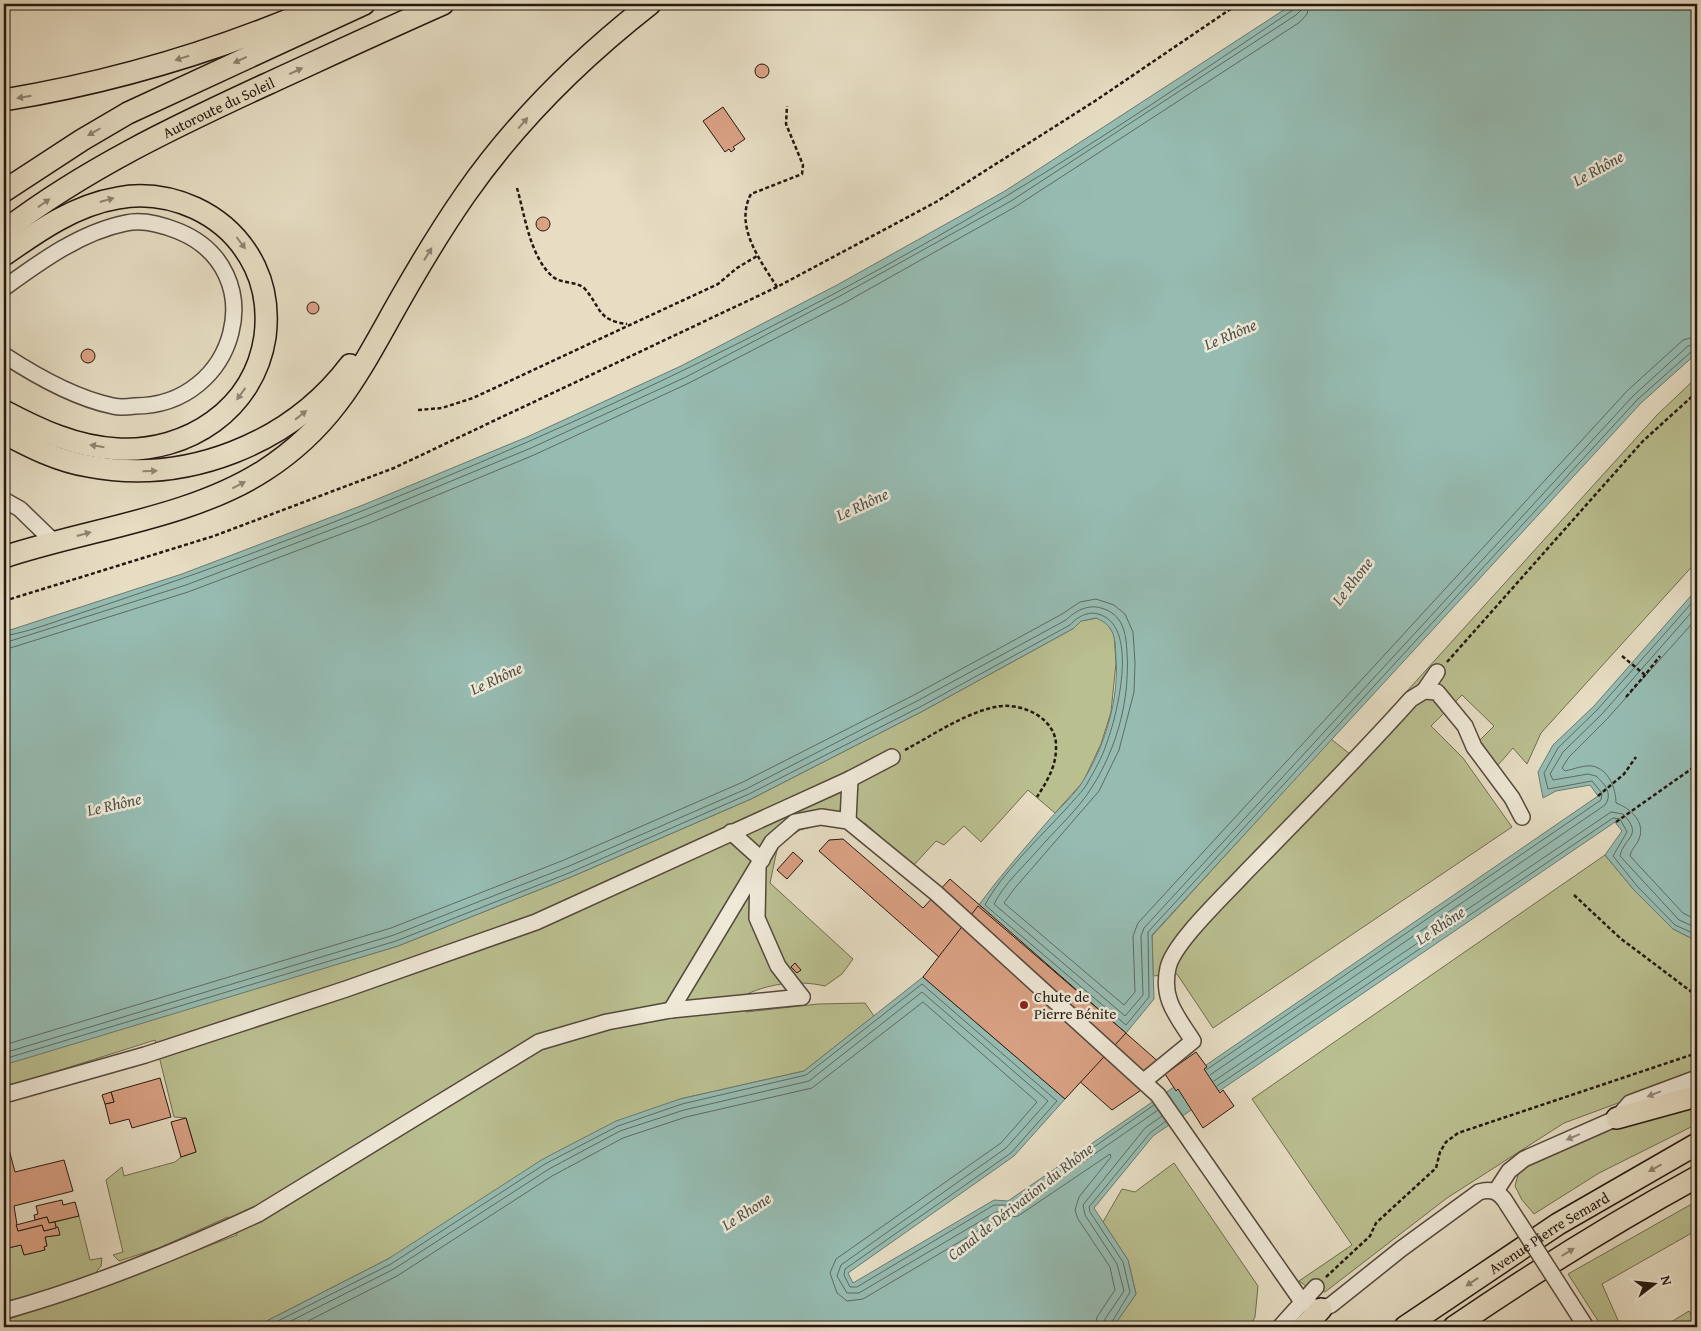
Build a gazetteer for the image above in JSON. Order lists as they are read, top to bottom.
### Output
{
  "streets": {
    "highway": ["Autoroute du Soleil", "Avenue Pierre Semard"]
  },
  "water": ["Le Rhône", "Le Rhone", "Canal de Dérivation du Rhône"],
  "places": ["Chute de Pierre Bénite"],
  "north": "right"
}
